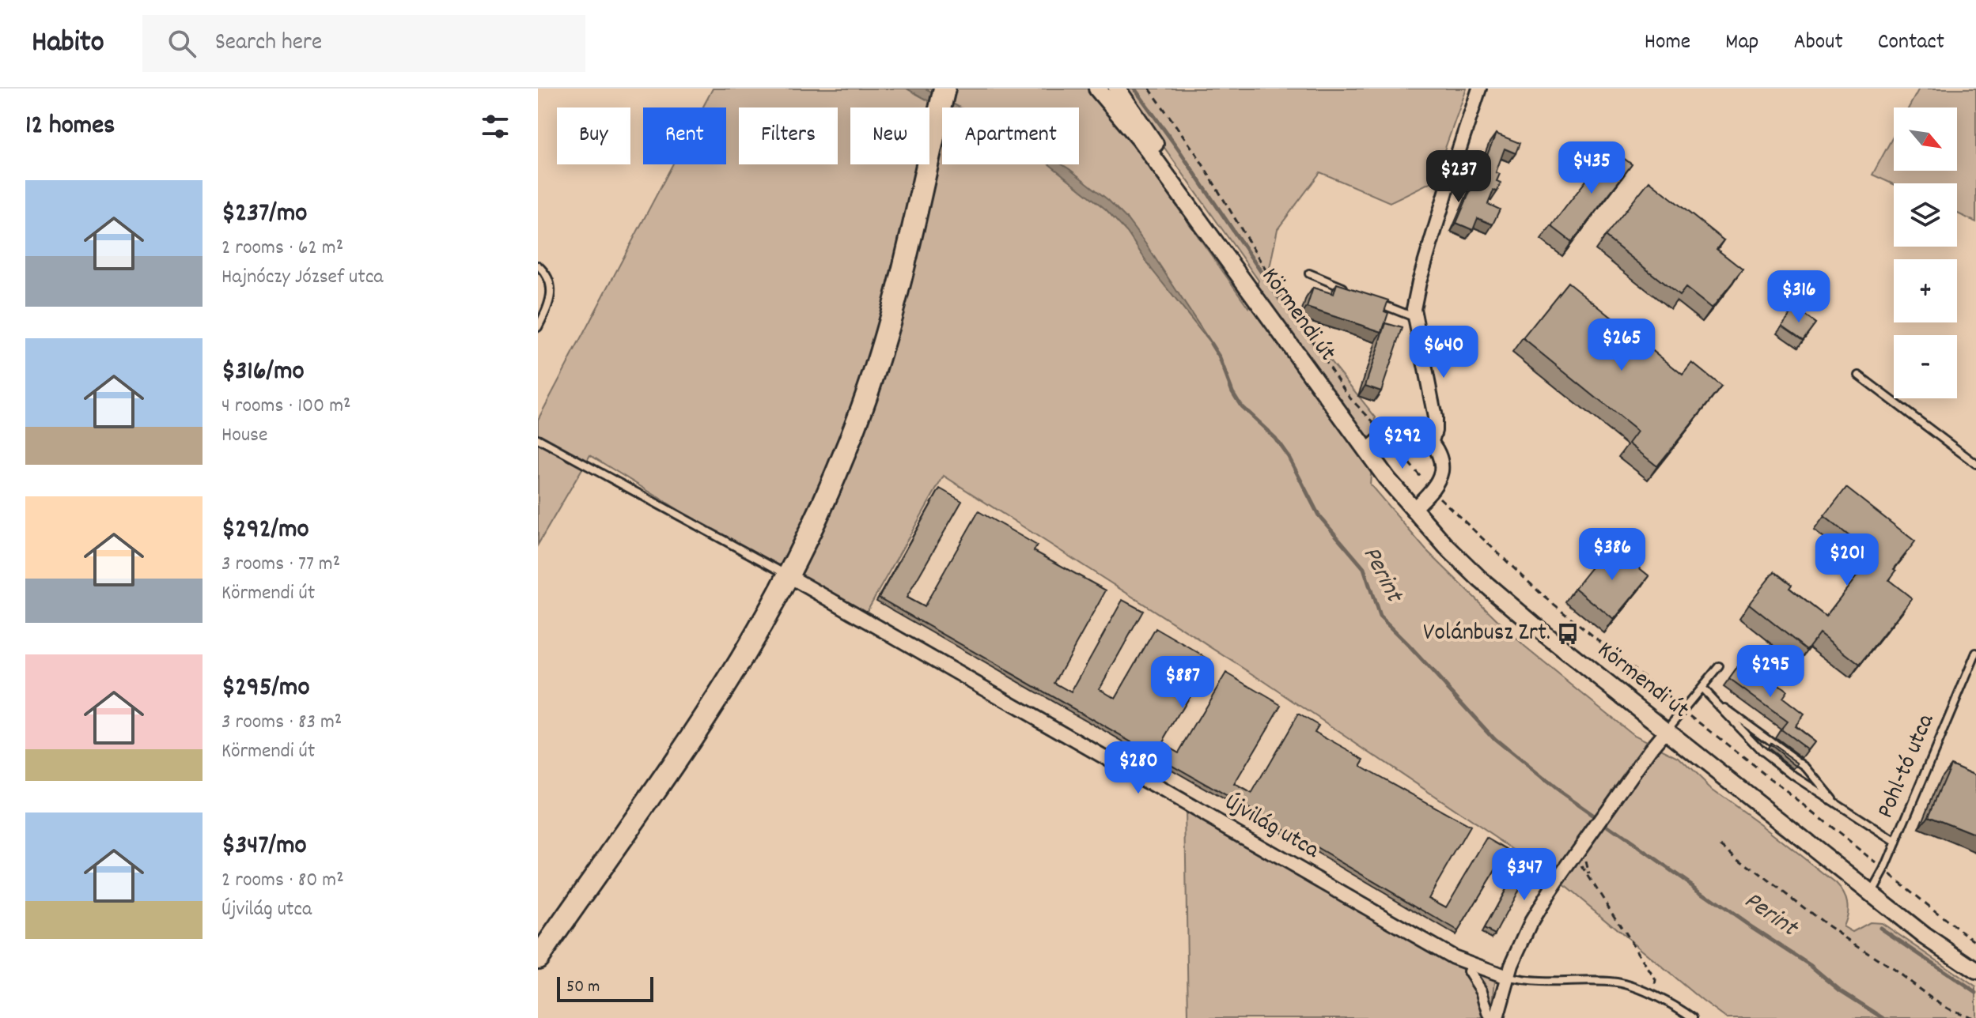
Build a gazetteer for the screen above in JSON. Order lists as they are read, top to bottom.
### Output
{
  "streets": {
    "street": ["Körmendi út", "Újvilág utca"],
    "lane": ["Pohl-tó utca"]
  },
  "crossings": [
    ["Körmendi út", "Pohl-tó utca"]
  ],
  "water": ["Perint"],
  "places": {
    "bus stop": ["Volánbusz Zrt."]
  },
  "scale_bar": "50 m",
  "north": "bottom right",
  "page": {
    "header": "Habito",
    "search": "Search here",
    "nav": [
      "Home",
      "Map",
      "About",
      "Contact"
    ],
    "heading": "12 homes",
    "map_buttons": ["+", "−"],
    "chip": [
      "Buy",
      "Rent",
      "Filters",
      "New",
      "Apartment"
    ],
    "price": [
      "$435",
      "$237",
      "$316",
      "$265",
      "$640",
      "$292",
      "$386",
      "$201",
      "$295",
      "$887",
      "$280",
      "$347"
    ],
    "list": [
      {
        "name": "$237/mo",
        "note": "2 rooms · 62 m² · Hajnóczy József utca"
      },
      {
        "name": "$316/mo",
        "note": "4 rooms · 100 m² · House"
      },
      {
        "name": "$292/mo",
        "note": "3 rooms · 77 m² · Körmendi út"
      },
      {
        "name": "$295/mo",
        "note": "3 rooms · 83 m² · Körmendi út"
      },
      {
        "name": "$347/mo",
        "note": "2 rooms · 80 m² · Újvilág utca"
      }
    ],
    "scale": "50 m"
  }
}
